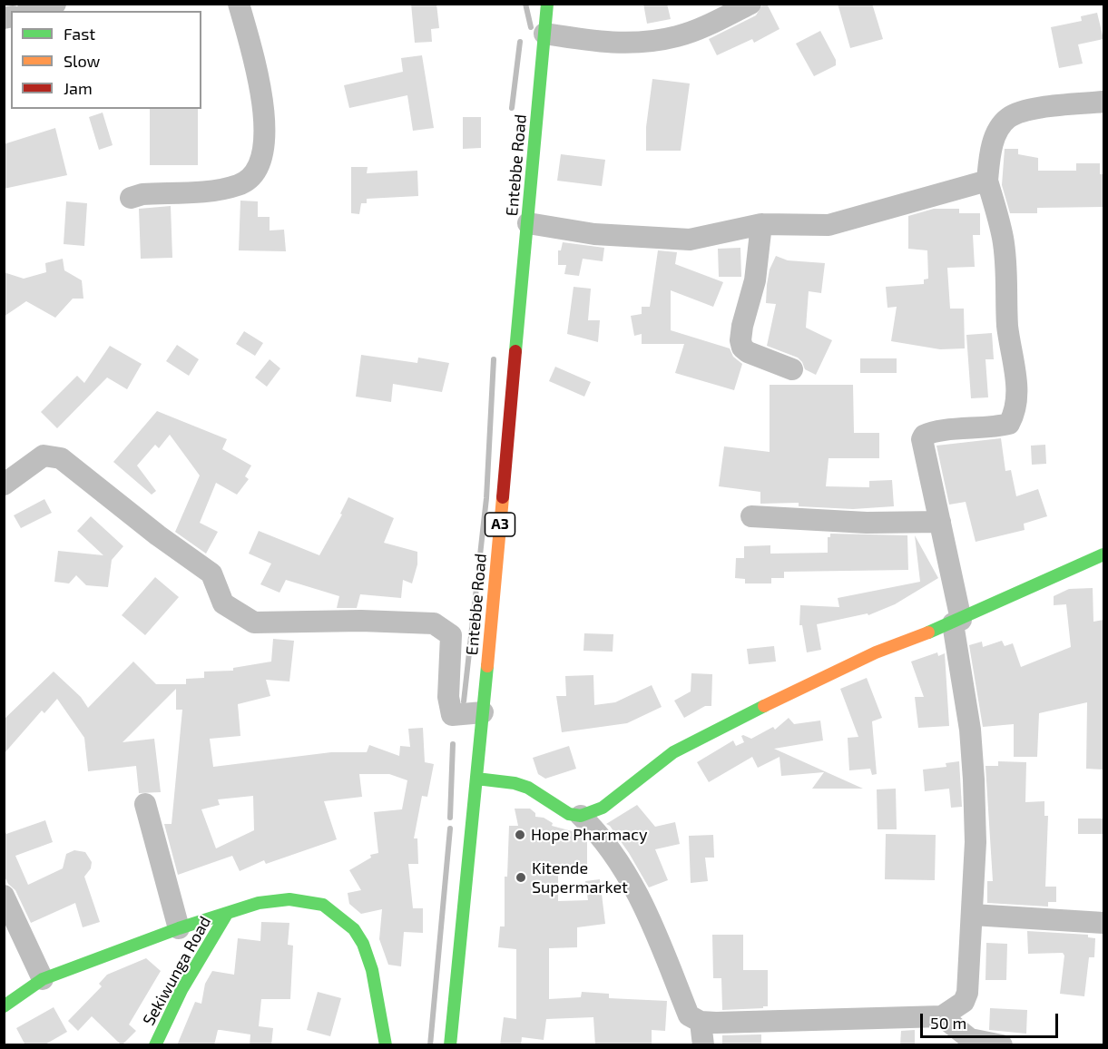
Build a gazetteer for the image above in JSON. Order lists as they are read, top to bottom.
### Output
{
  "streets": {
    "main road": ["Entebbe Road", "A3", "Sekiwunga Road"]
  },
  "places": ["Hope Pharmacy", "Kitende Supermarket"],
  "legend": ["Fast", "Slow", "Jam"],
  "scale_bar": "50 m"
}
